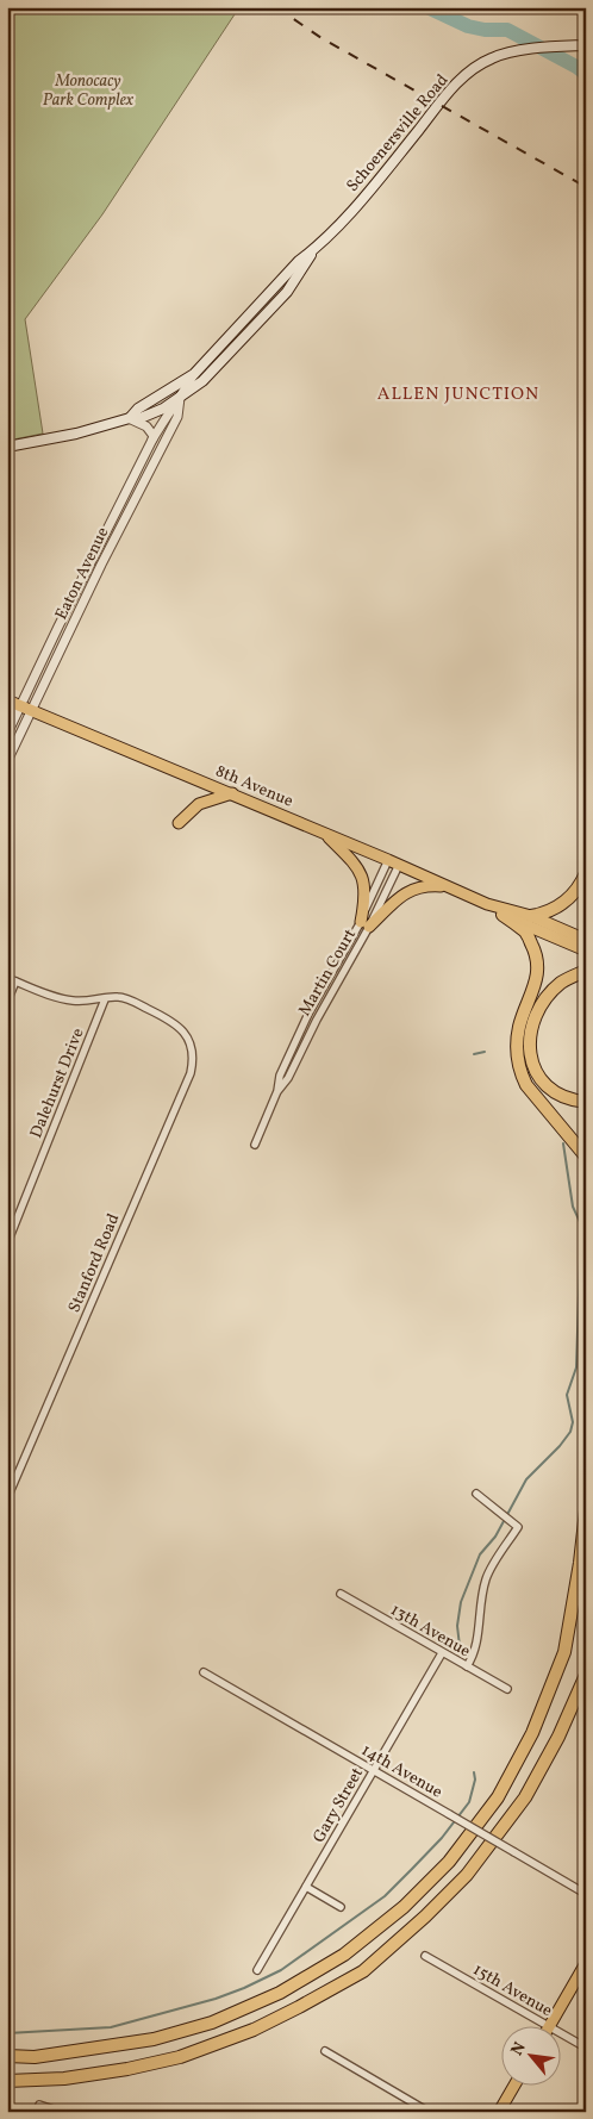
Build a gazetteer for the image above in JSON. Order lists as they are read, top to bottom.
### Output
{
  "streets": {
    "main road": ["Schoenersville Road", "8th Avenue"],
    "street": [
      "Eaton Avenue",
      "Martin Court",
      "Dalehurst Drive",
      "Stanford Road",
      "13th Avenue",
      "14th Avenue",
      "Gary Street",
      "15th Avenue"
    ]
  },
  "crossings": [
    ["Schoenersville Road", "Eaton Avenue"],
    ["Eaton Avenue", "8th Avenue"],
    ["8th Avenue", "Martin Court"],
    ["Dalehurst Drive", "Stanford Road"],
    ["13th Avenue", "Gary Street"],
    ["14th Avenue", "Gary Street"]
  ],
  "districts": ["ALLEN JUNCTION"],
  "parks": ["Monocacy Park Complex"],
  "north": "top left"
}
